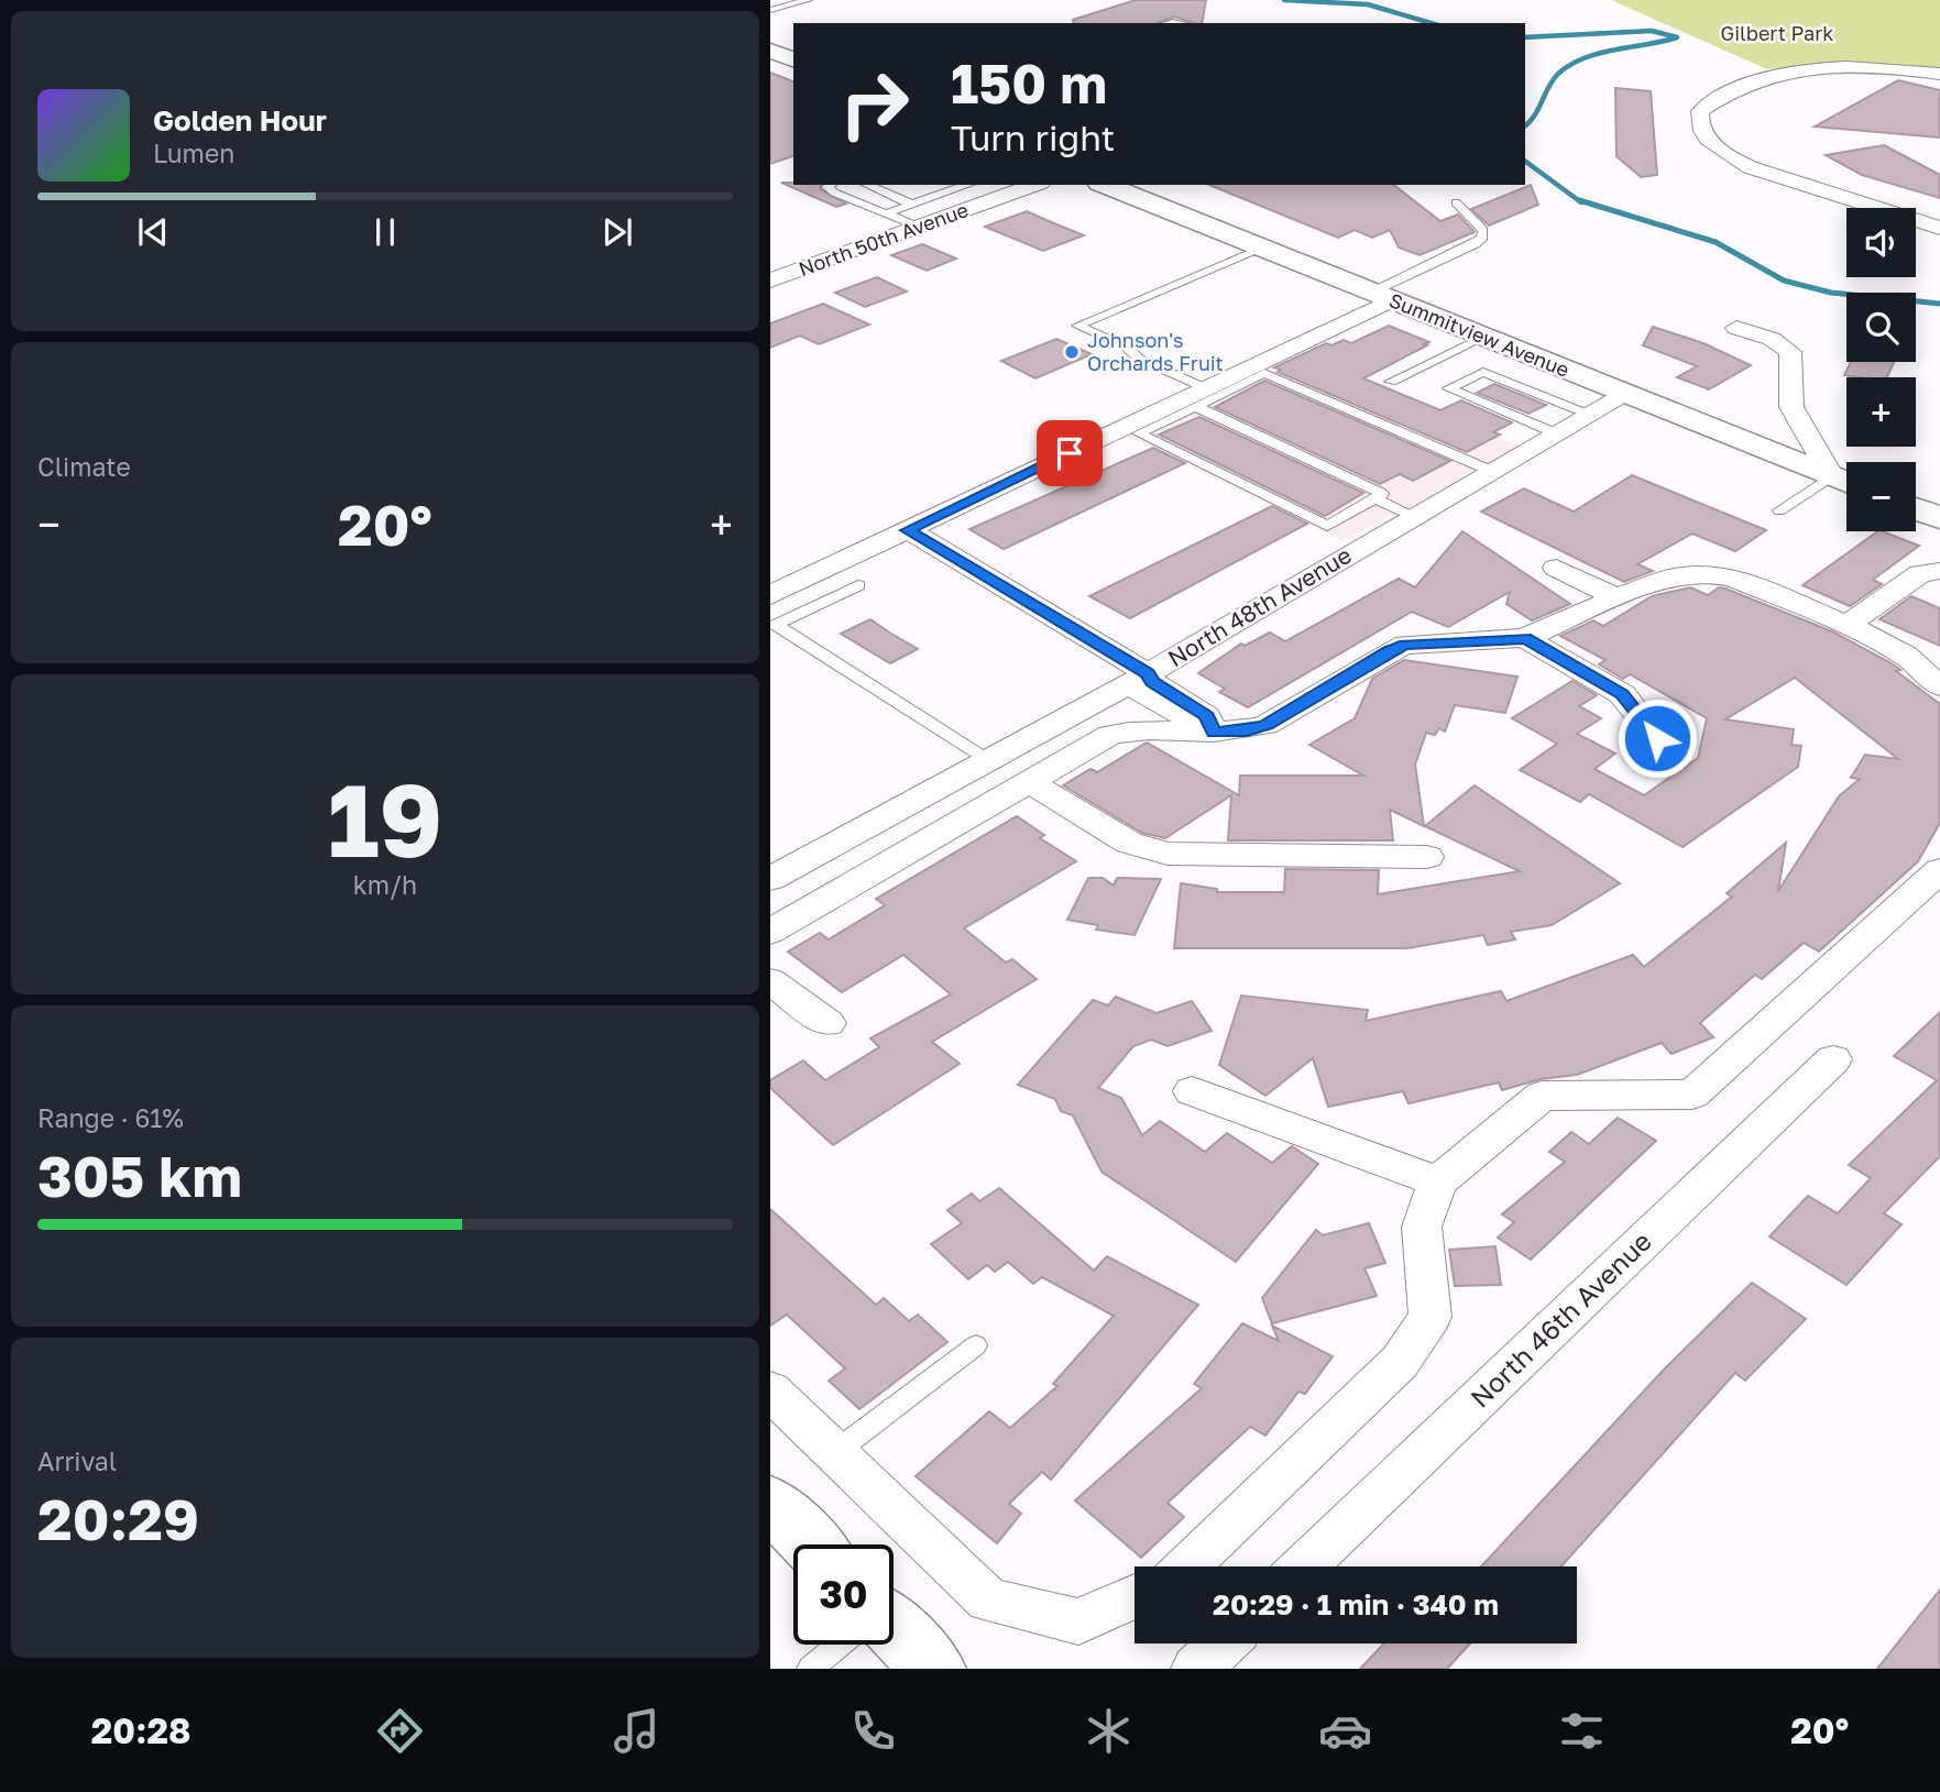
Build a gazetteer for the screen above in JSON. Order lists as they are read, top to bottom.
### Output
{
  "streets": {
    "main road": ["Summitview Avenue"],
    "street": ["North 50th Avenue", "North 48th Avenue", "North 46th Avenue"]
  },
  "crossings": [
    ["Summitview Avenue", "North 48th Avenue"]
  ],
  "parks": ["Gilbert Park"],
  "places": ["Johnson's Orchards Fruit"],
  "page": {
    "turn": ["150 m", "Turn right"],
    "song": ["Golden Hour", "Lumen"],
    "map_buttons": ["+", "−"],
    "tile": [
      "Climate",
      ["19", "km/h"],
      ["Range · 61%", "305 km"],
      ["Arrival", "20:29"]
    ],
    "heat": ["−", "20°", "+"],
    "limit": "30",
    "trip": "20:29 · 1 min · 340 m",
    "tabs": ["20:28", "20°"]
  }
}
